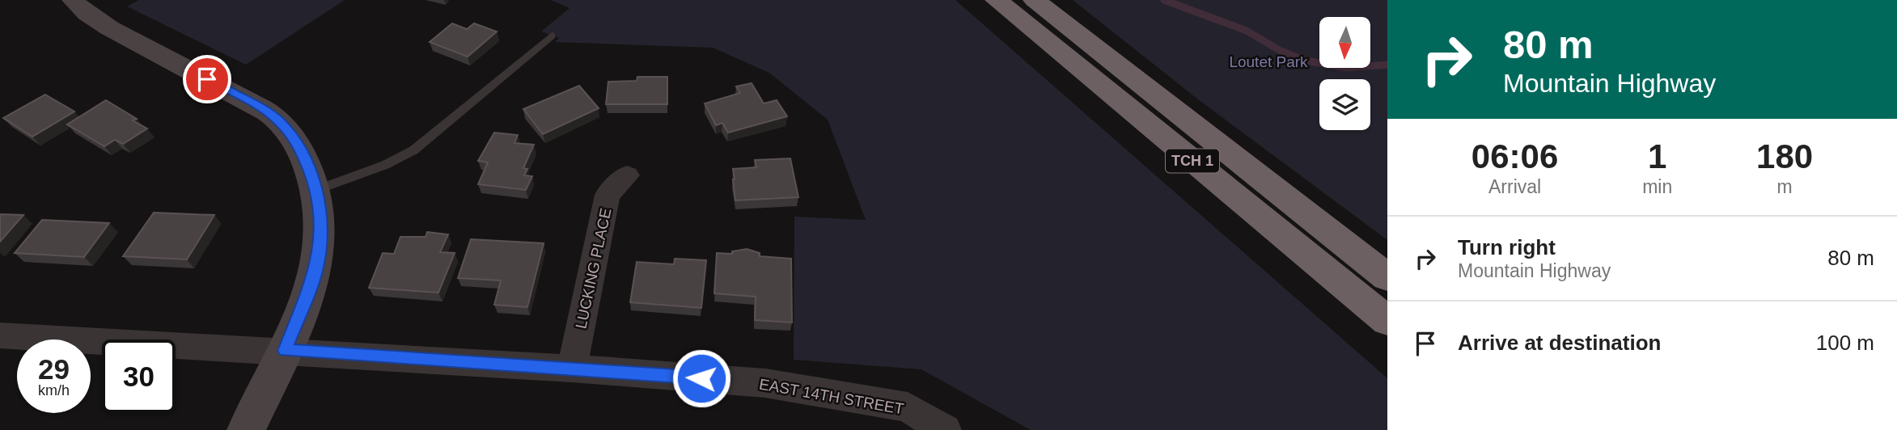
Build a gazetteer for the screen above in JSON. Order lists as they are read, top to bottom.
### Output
{
  "streets": {
    "highway": ["TCH 1"],
    "street": ["LUCKING PLACE", "EAST 14TH STREET"]
  },
  "crossings": [
    ["LUCKING PLACE", "EAST 14TH STREET"]
  ],
  "parks": ["Loutet Park"],
  "north": "bottom",
  "page": {
    "turn": ["80 m", "Mountain Highway"],
    "eta": [
      "06:06",
      "Arrival",
      "1",
      "min",
      "180",
      "m"
    ],
    "list": [
      {
        "name": "Turn right",
        "note": "Mountain Highway",
        "value": "80 m"
      },
      {
        "name": "Arrive at destination",
        "value": "100 m"
      }
    ],
    "speed": "29 km/h",
    "limit": "30"
  }
}
